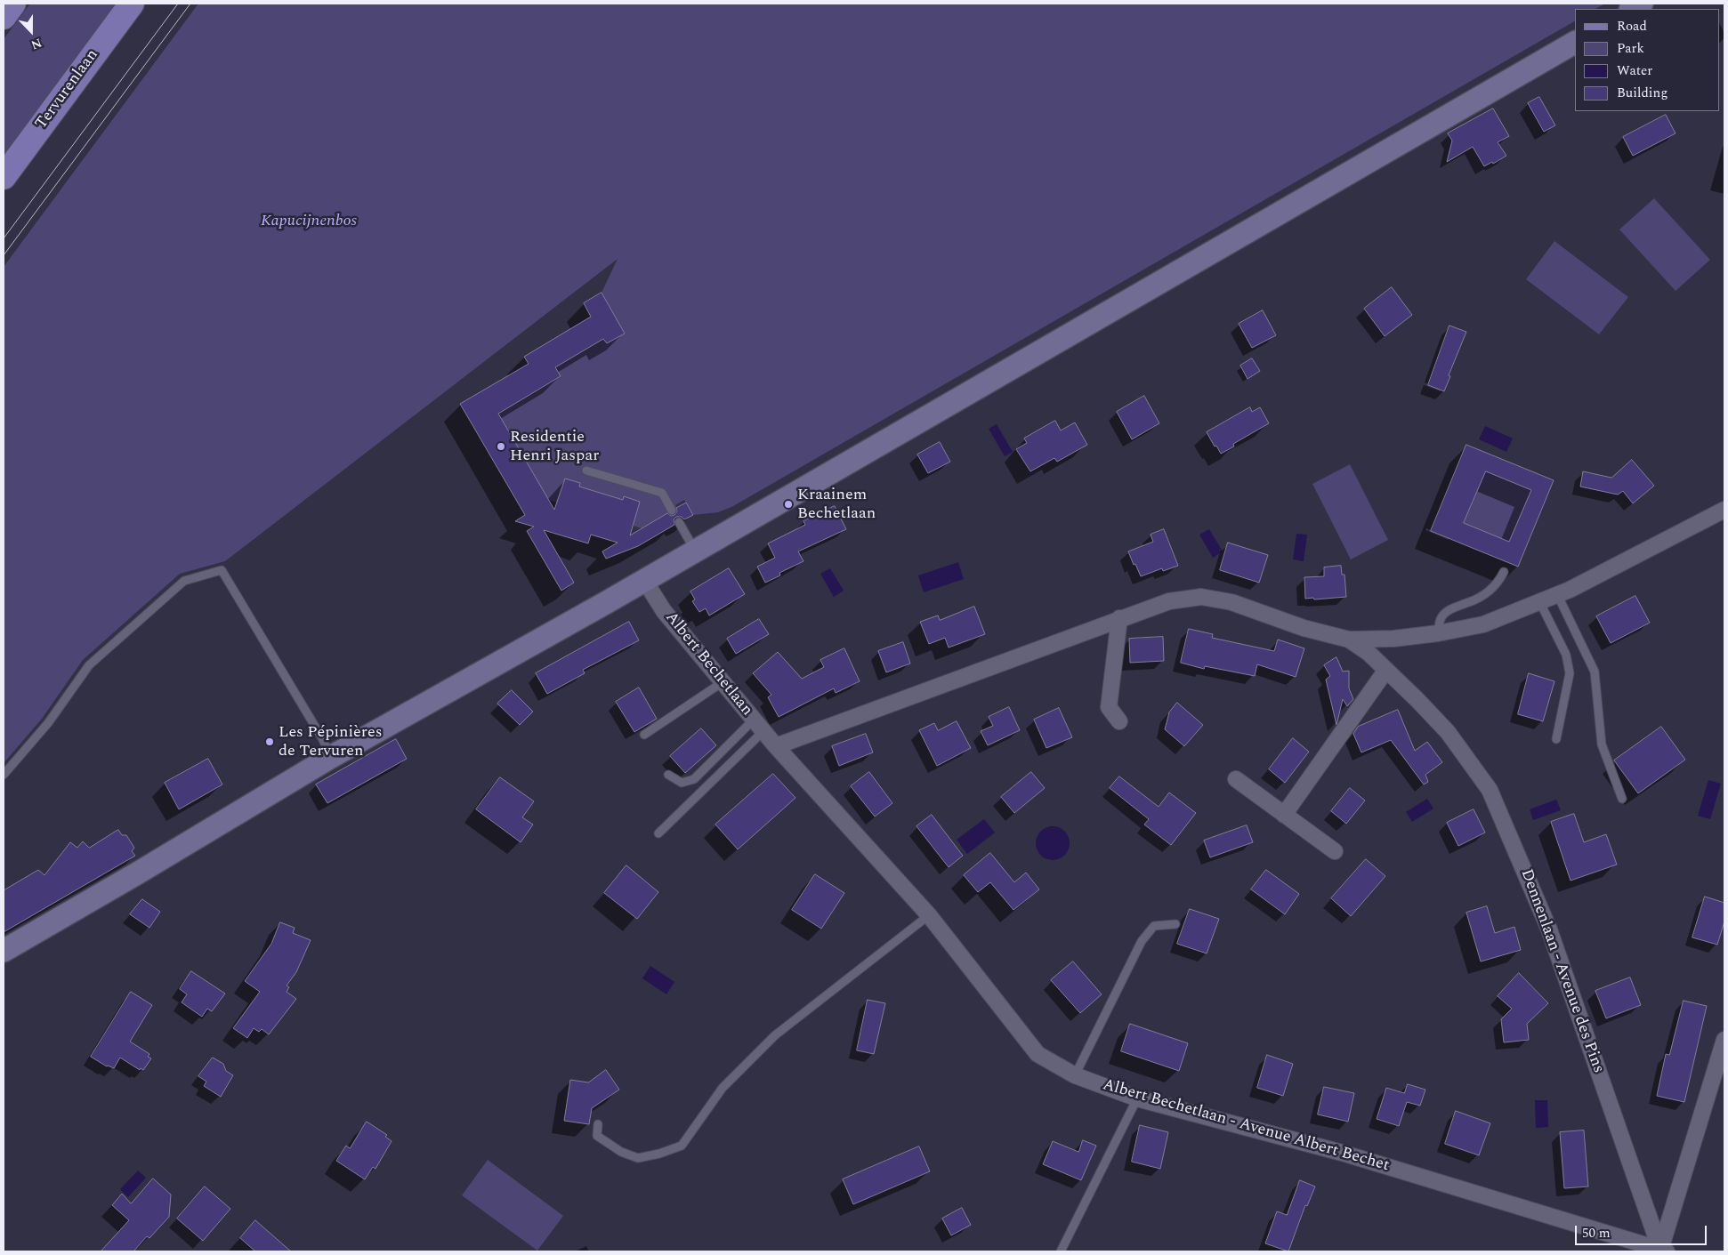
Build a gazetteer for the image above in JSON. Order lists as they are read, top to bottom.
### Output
{
  "streets": {
    "main road": ["Tervurenlaan"],
    "street": ["Albert Bechetlaan", "Dennenlaan - Avenue des Pins", "Albert Bechetlaan - Avenue Albert Bechet"]
  },
  "crossings": [
    ["Albert Bechetlaan", "Albert Bechetlaan - Avenue Albert Bechet"],
    ["Dennenlaan - Avenue des Pins", "Albert Bechetlaan - Avenue Albert Bechet"]
  ],
  "parks": ["Kapucijnenbos"],
  "places": ["Residentie Henri Jaspar", "Kraainem Bechetlaan", "Les Pépinières de Tervuren"],
  "legend": [
    "Road",
    "Park",
    "Water",
    "Building"
  ],
  "scale_bar": "50 m",
  "north": "bottom"
}
